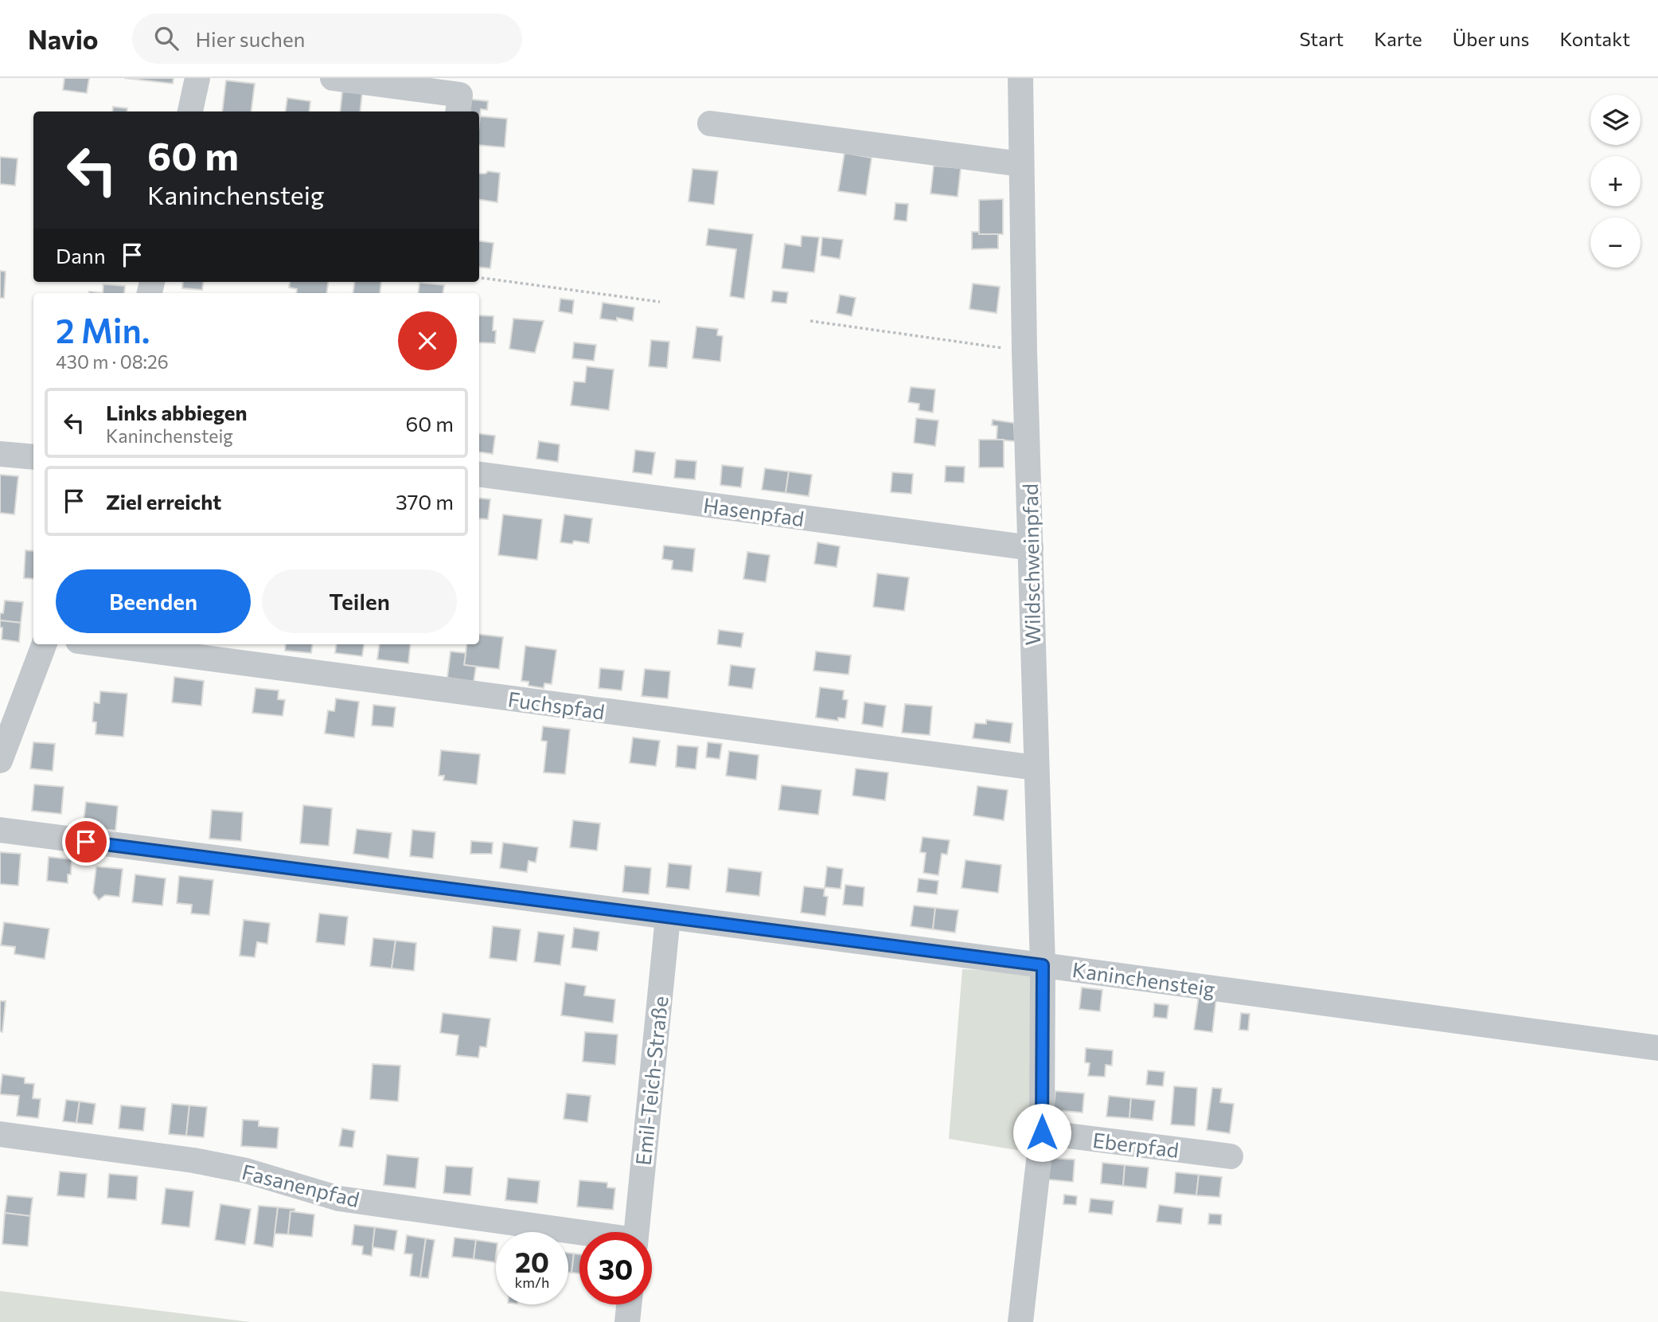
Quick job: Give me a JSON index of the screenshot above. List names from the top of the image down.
{
  "streets": {
    "street": [
      "Hasenpfad",
      "Wildschweinpfad",
      "Fuchspfad",
      "Kaninchensteig",
      "Emil-Teich-Straße",
      "Eberpfad",
      "Fasanenpfad"
    ]
  },
  "crossings": [
    ["Hasenpfad", "Wildschweinpfad"],
    ["Wildschweinpfad", "Fuchspfad"],
    ["Wildschweinpfad", "Kaninchensteig"],
    ["Wildschweinpfad", "Eberpfad"],
    ["Kaninchensteig", "Emil-Teich-Straße"]
  ],
  "page": {
    "header": "Navio",
    "search": "Hier suchen",
    "nav": [
      "Start",
      "Karte",
      "Über uns",
      "Kontakt"
    ],
    "map_buttons": ["+", "−"],
    "turn": ["60 m", "Kaninchensteig"],
    "then": "Dann",
    "heading": ["2 Min.", "430 m · 08:26"],
    "list": [
      {
        "name": "Links abbiegen",
        "note": "Kaninchensteig",
        "value": "60 m"
      },
      {
        "name": "Ziel erreicht",
        "value": "370 m"
      }
    ],
    "buttons": ["Beenden", "Teilen"],
    "speed": "20 km/h",
    "limit": "30"
  }
}
